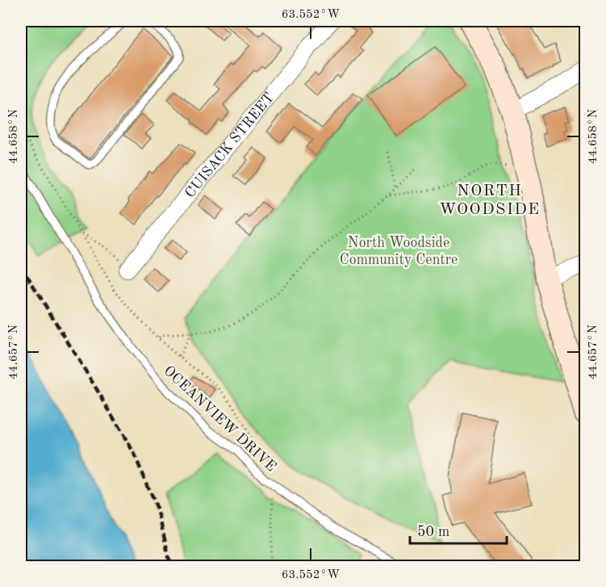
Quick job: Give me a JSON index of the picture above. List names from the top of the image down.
{
  "streets": {
    "street": ["CUISACK STREET"],
    "lane": ["OCEANVIEW DRIVE"]
  },
  "districts": ["NORTH WOODSIDE"],
  "parks": ["North Woodside Community Centre"],
  "scale_bar": "50 m",
  "coordinates": ["63.552°W", "44.658°N", "44.657°N"]
}
